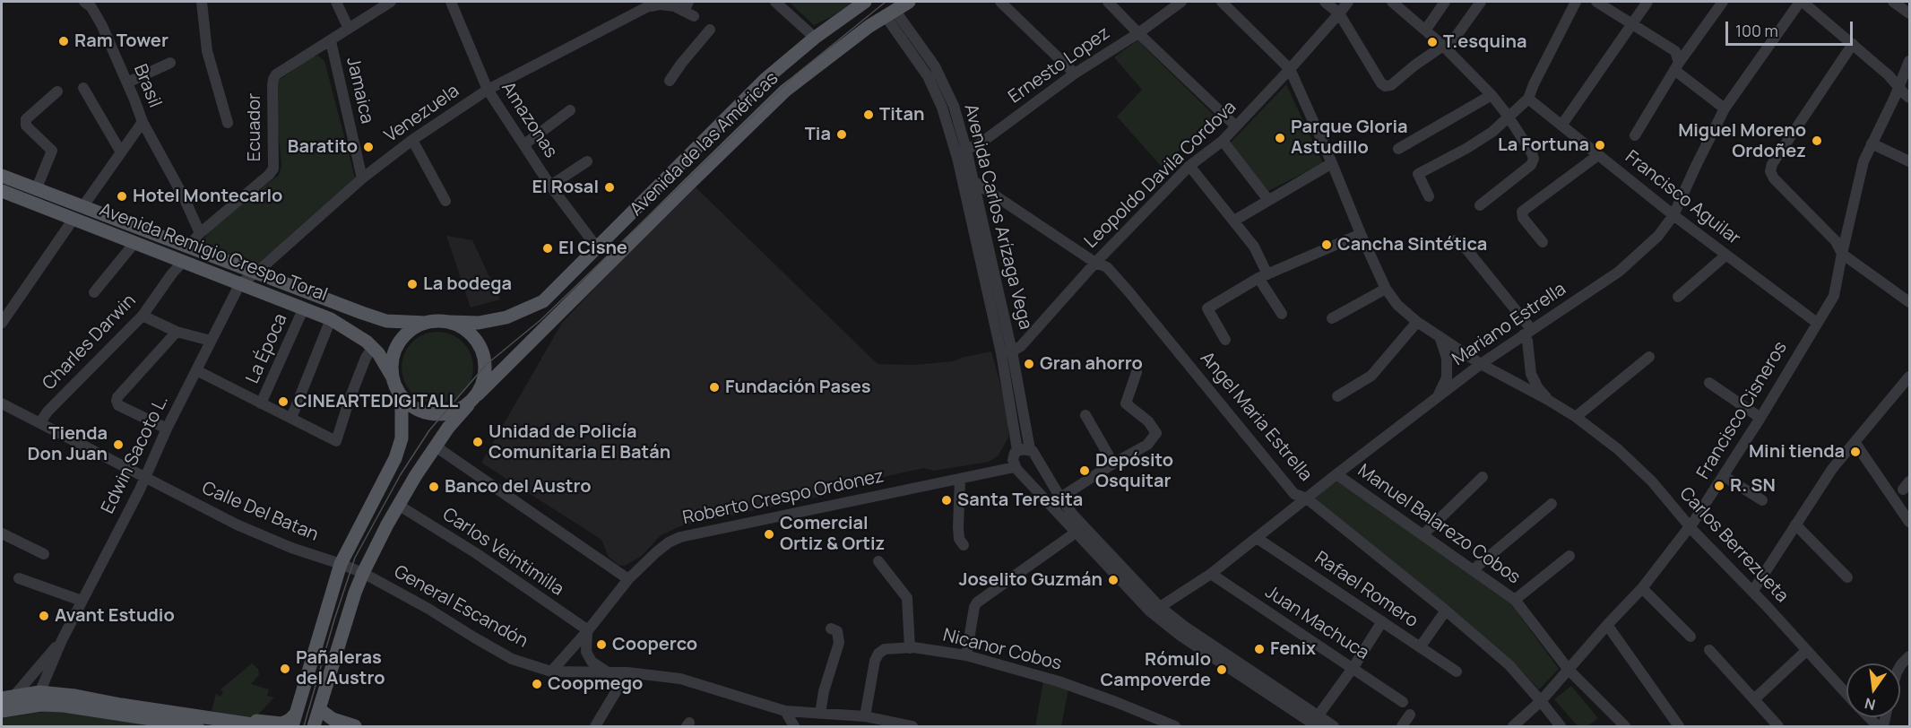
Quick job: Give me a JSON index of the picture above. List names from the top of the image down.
{
  "streets": {
    "main road": ["Avenida de las Américas", "Avenida Remigio Crespo Toral"],
    "street": [
      "Ernesto Lopez",
      "Brasil",
      "Jamaica",
      "Venezuela",
      "Amazonas",
      "Ecuador",
      "Leopoldo Davila Cordova",
      "Francisco Aguilar",
      "Avenida Carlos Arízaga Vega",
      "Mariano Estrella",
      "Charles Darwin",
      "La Época",
      "Francisco Cisneros",
      "Angel Maria Estrella",
      "Edwin Sacoto L.",
      "Roberto Crespo Ordonez",
      "Calle Del Batan",
      "Manuel Balarezo Cobos",
      "Carlos Berrezueta",
      "Carlos Veintimilla",
      "Rafael Romero",
      "General Escandón",
      "Juan Machuca",
      "Nicanor Cobos"
    ]
  },
  "crossings": [
    ["Ernesto Lopez", "Avenida Carlos Arízaga Vega"],
    ["Brasil", "Avenida Remigio Crespo Toral"],
    ["Jamaica", "Venezuela"],
    ["Jamaica", "Ecuador"],
    ["Venezuela", "Amazonas"],
    ["Venezuela", "Avenida Remigio Crespo Toral"],
    ["Venezuela", "Edwin Sacoto L."],
    ["Amazonas", "Avenida de las Américas"],
    ["Ecuador", "Avenida Remigio Crespo Toral"],
    ["Ecuador", "Charles Darwin"],
    ["Avenida de las Américas", "Avenida Carlos Arízaga Vega"],
    ["Avenida de las Américas", "Avenida Remigio Crespo Toral"],
    ["Leopoldo Davila Cordova", "Avenida Carlos Arízaga Vega"],
    ["Leopoldo Davila Cordova", "Angel Maria Estrella"],
    ["Leopoldo Davila Cordova", "Carlos Berrezueta"],
    ["Francisco Aguilar", "Mariano Estrella"],
    ["Francisco Aguilar", "Francisco Cisneros"],
    ["Avenida Carlos Arízaga Vega", "Mariano Estrella"],
    ["Avenida Carlos Arízaga Vega", "Angel Maria Estrella"],
    ["Avenida Carlos Arízaga Vega", "Roberto Crespo Ordonez"],
    ["Avenida Remigio Crespo Toral", "Charles Darwin"],
    ["Avenida Remigio Crespo Toral", "La Época"],
    ["Avenida Remigio Crespo Toral", "Edwin Sacoto L."],
    ["Mariano Estrella", "Angel Maria Estrella"],
    ["Mariano Estrella", "Manuel Balarezo Cobos"],
    ["Mariano Estrella", "Carlos Berrezueta"],
    ["Mariano Estrella", "Rafael Romero"],
    ["Mariano Estrella", "Juan Machuca"],
    ["Charles Darwin", "Calle Del Batan"],
    ["Francisco Cisneros", "Angel Maria Estrella"],
    ["Francisco Cisneros", "Manuel Balarezo Cobos"],
    ["Francisco Cisneros", "Carlos Berrezueta"],
    ["Edwin Sacoto L.", "Calle Del Batan"],
    ["Roberto Crespo Ordonez", "Carlos Veintimilla"],
    ["Roberto Crespo Ordonez", "General Escandón"],
    ["Calle Del Batan", "General Escandón"],
    ["General Escandón", "Nicanor Cobos"]
  ],
  "places": [
    "Ram Tower",
    "T.esquina",
    "Titan",
    "Tia",
    "Parque Gloria Astudillo",
    "Miguel Moreno Ordoñez",
    "La Fortuna",
    "Baratito",
    "El Rosal",
    "Hotel Montecarlo",
    "Cancha Sintética",
    "El Cisne",
    "La bodega",
    "Gran ahorro",
    "Fundación Pases",
    "CINEARTEDIGITALL",
    "Unidad de Policía Comunitaria El Batán",
    "Tienda Don Juan",
    "Mini tienda",
    "Depósito Osquitar",
    "R. SN",
    "Banco del Austro",
    "Santa Teresita",
    "Comercial Ortiz & Ortiz",
    "Joselito Guzmán",
    "Avant Estudio",
    "Cooperco",
    "Fenix",
    "Pañaleras del Austro",
    "Rómulo Campoverde",
    "Coopmego"
  ],
  "scale_bar": "100 m",
  "north": "bottom"
}
